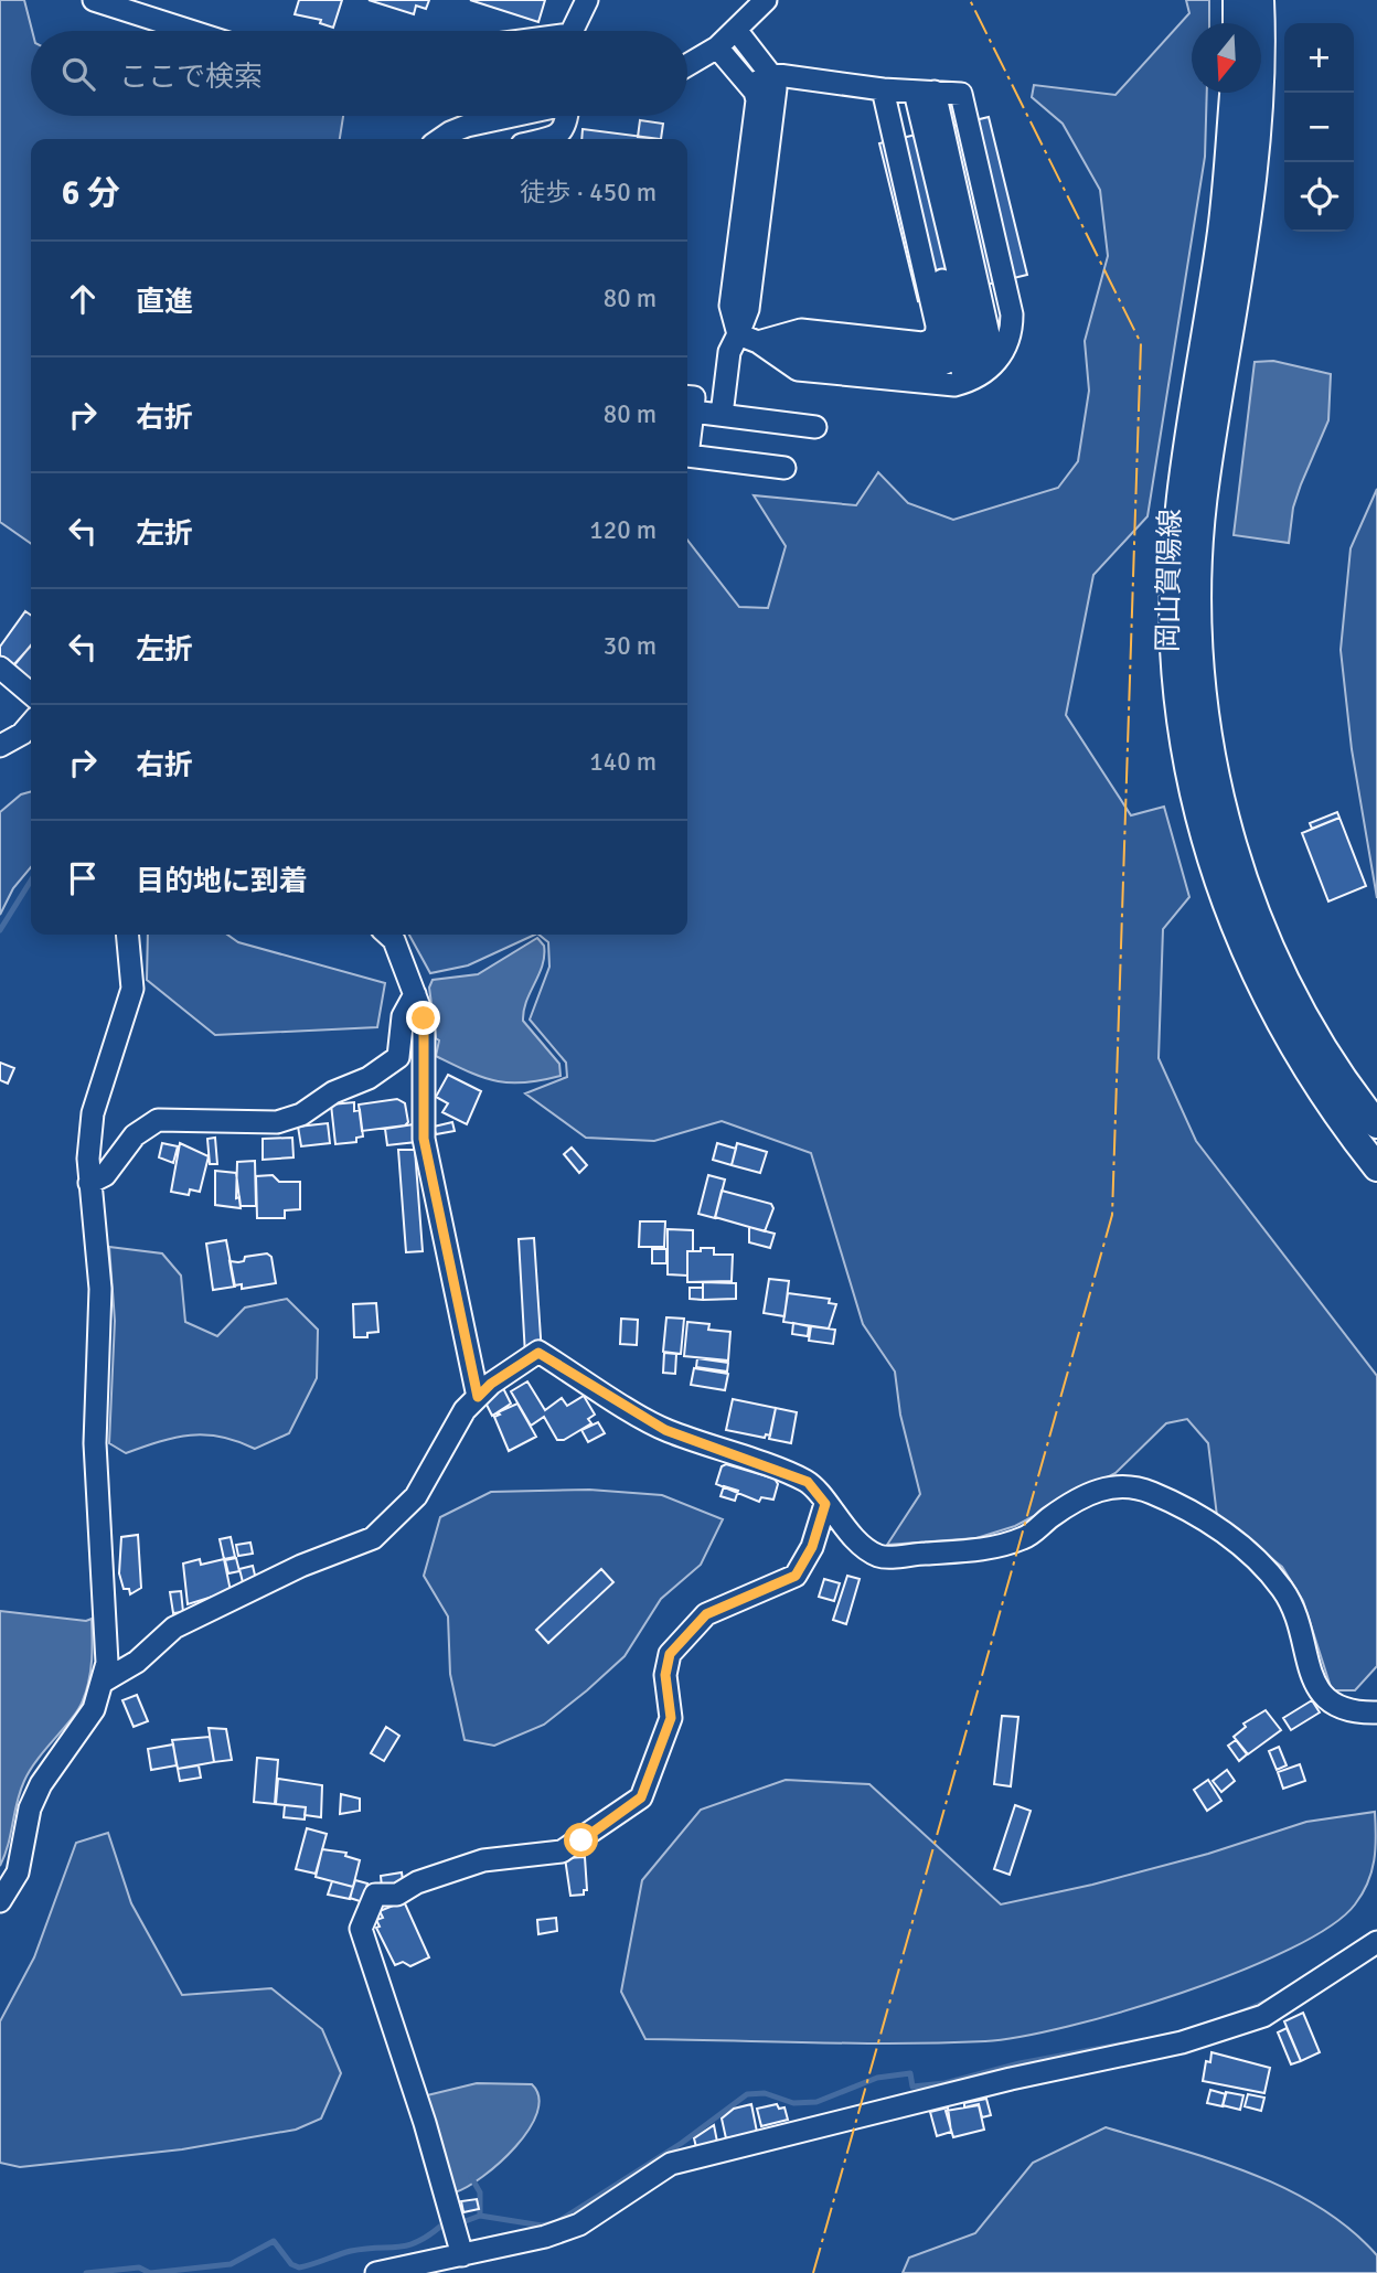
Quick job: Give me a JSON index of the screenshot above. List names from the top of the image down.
{
  "streets": {
    "main road": ["岡山賀陽線"]
  },
  "north": "bottom",
  "page": {
    "map_buttons": ["+", "−"],
    "search": "ここで検索",
    "heading": ["6 分", "徒歩 · 450 m"],
    "list": [
      ["直進", "80 m"],
      ["右折", "80 m"],
      ["左折", "120 m"],
      ["左折", "30 m"],
      ["右折", "140 m"],
      "目的地に到着"
    ]
  }
}
